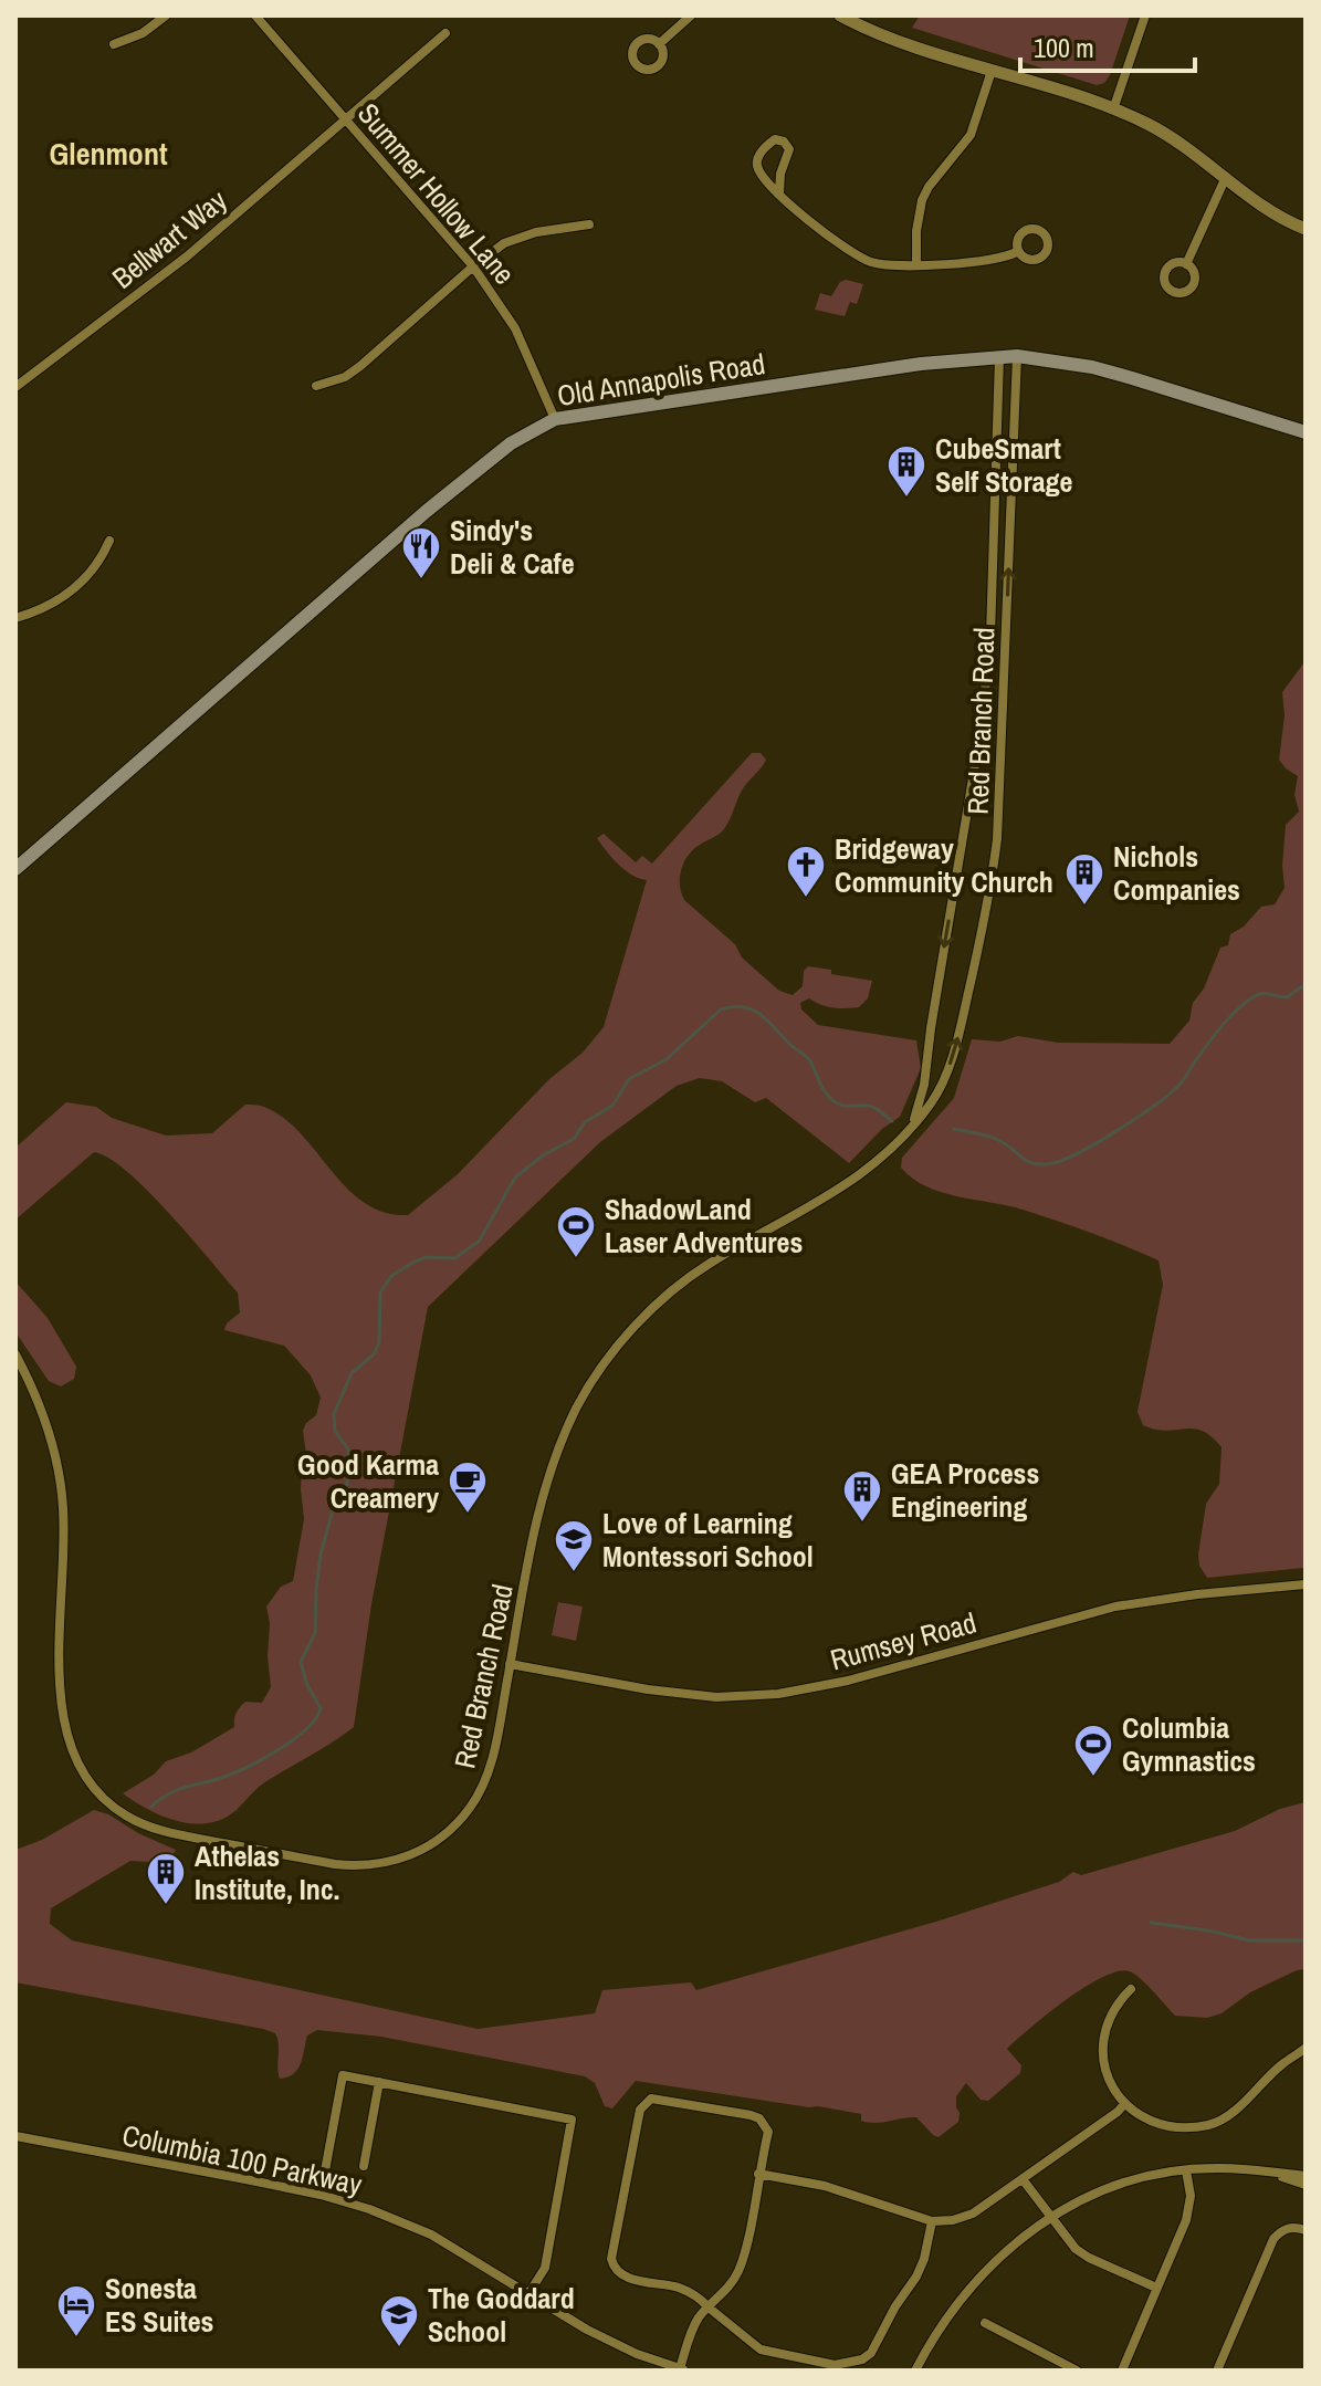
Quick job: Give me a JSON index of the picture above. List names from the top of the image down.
{
  "streets": {
    "main road": ["Old Annapolis Road"],
    "street": [
      "Summer Hollow Lane",
      "Bellwart Way",
      "Red Branch Road",
      "Rumsey Road",
      "Columbia 100 Parkway"
    ]
  },
  "crossings": [
    ["Summer Hollow Lane", "Bellwart Way"],
    ["Summer Hollow Lane", "Old Annapolis Road"],
    ["Old Annapolis Road", "Red Branch Road"],
    ["Red Branch Road", "Rumsey Road"]
  ],
  "districts": ["Glenmont"],
  "places": {
    "building": [
      "CubeSmart Self Storage",
      "Nichols Companies",
      "GEA Process Engineering",
      "Athelas Institute, Inc."
    ],
    "restaurant": ["Sindy's Deli & Cafe"],
    "church": ["Bridgeway Community Church"],
    "sports": ["ShadowLand Laser Adventures", "Columbia Gymnastics"],
    "cafe": ["Good Karma Creamery"],
    "school or university": ["Love of Learning Montessori School", "The Goddard School"],
    "hotel": ["Sonesta ES Suites"]
  },
  "scale_bar": "100 m"
}
